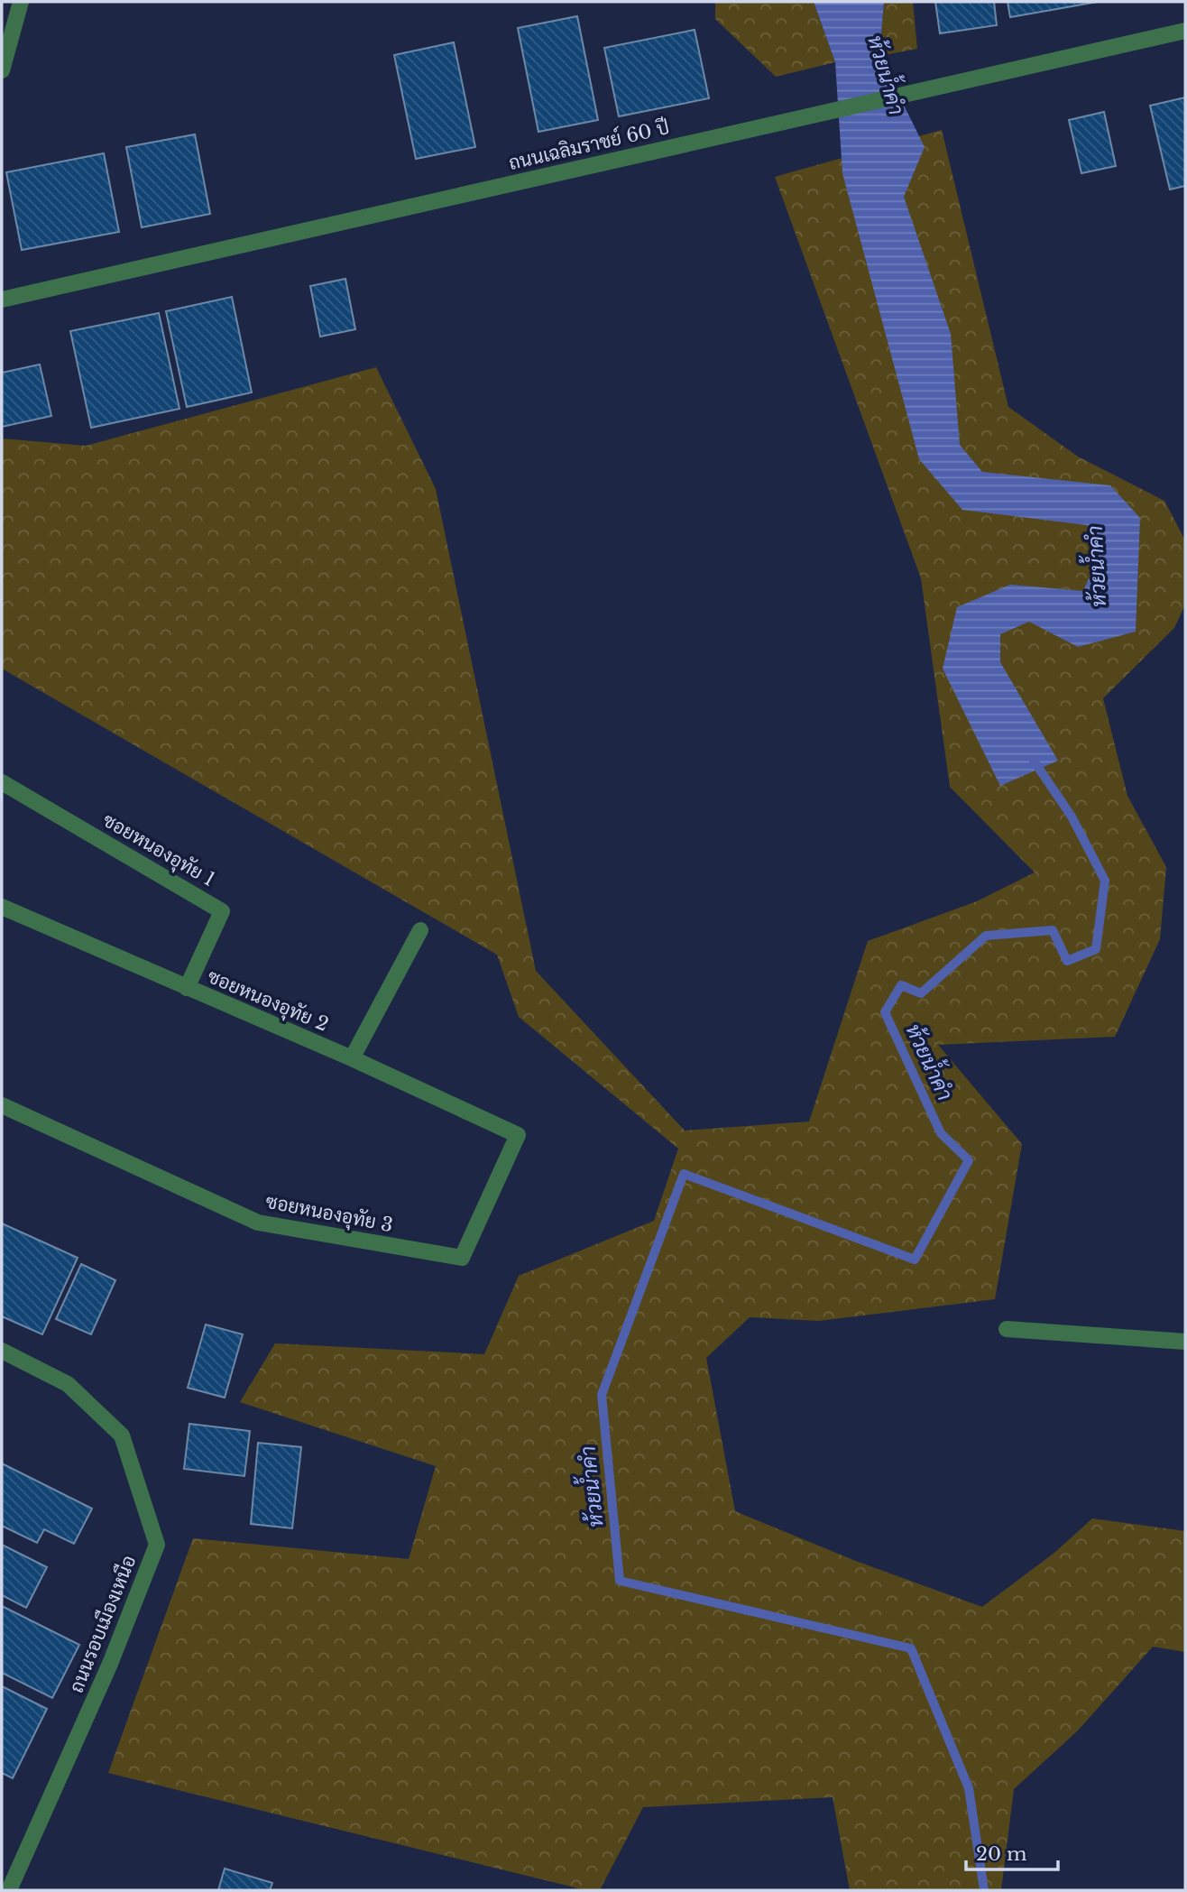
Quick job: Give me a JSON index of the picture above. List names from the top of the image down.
{
  "streets": {
    "street": [
      "ถนนเฉลิมราชย์ 60 ปี",
      "ซอยหนองอุทัย 1",
      "ซอยหนองอุทัย 2",
      "ซอยหนองอุทัย 3",
      "ถนนรอบเมืองเหนือ"
    ]
  },
  "crossings": [
    ["ซอยหนองอุทัย 1", "ซอยหนองอุทัย 2"],
    ["ซอยหนองอุทัย 2", "ซอยหนองอุทัย 3"]
  ],
  "water": ["ห้วยน้ำคำ"],
  "scale_bar": "20 m"
}
